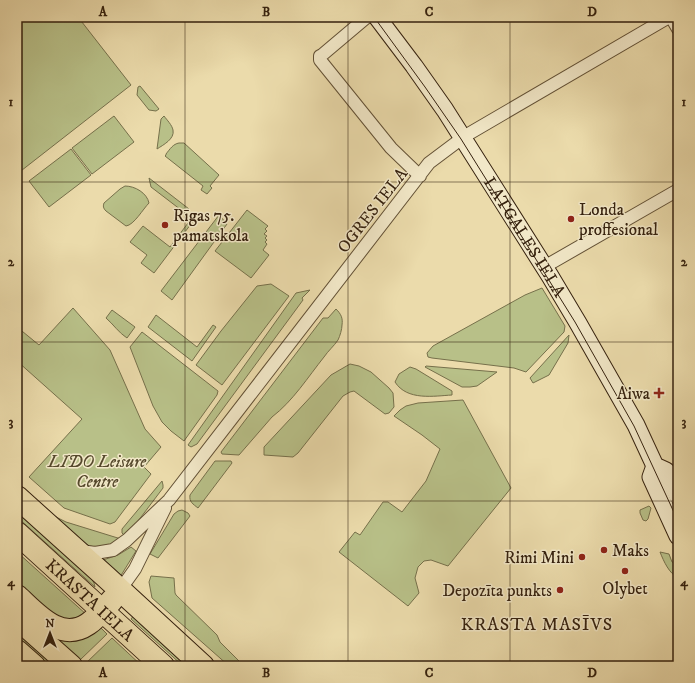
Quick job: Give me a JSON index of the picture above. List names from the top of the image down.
{
  "streets": {
    "highway": ["KRASTA IELA"],
    "street": ["OGRES IELA", "LATGALES IELA"]
  },
  "crossings": [
    ["OGRES IELA", "LATGALES IELA"]
  ],
  "districts": ["KRASTA MASĪVS"],
  "parks": ["LIDO Leisure Centre"],
  "places": {
    "other": [
      "Londa proffesional",
      "Rīgas 75. pamatskola",
      "Maks",
      "Rimi Mini",
      "Olybet",
      "Depozīta punkts"
    ],
    "health": ["Aiwa"]
  },
  "north": "top",
  "grid": {
    "columns": [
      "A",
      "B",
      "C",
      "D"
    ],
    "rows": [
      "1",
      "2",
      "3",
      "4"
    ]
  }
}
